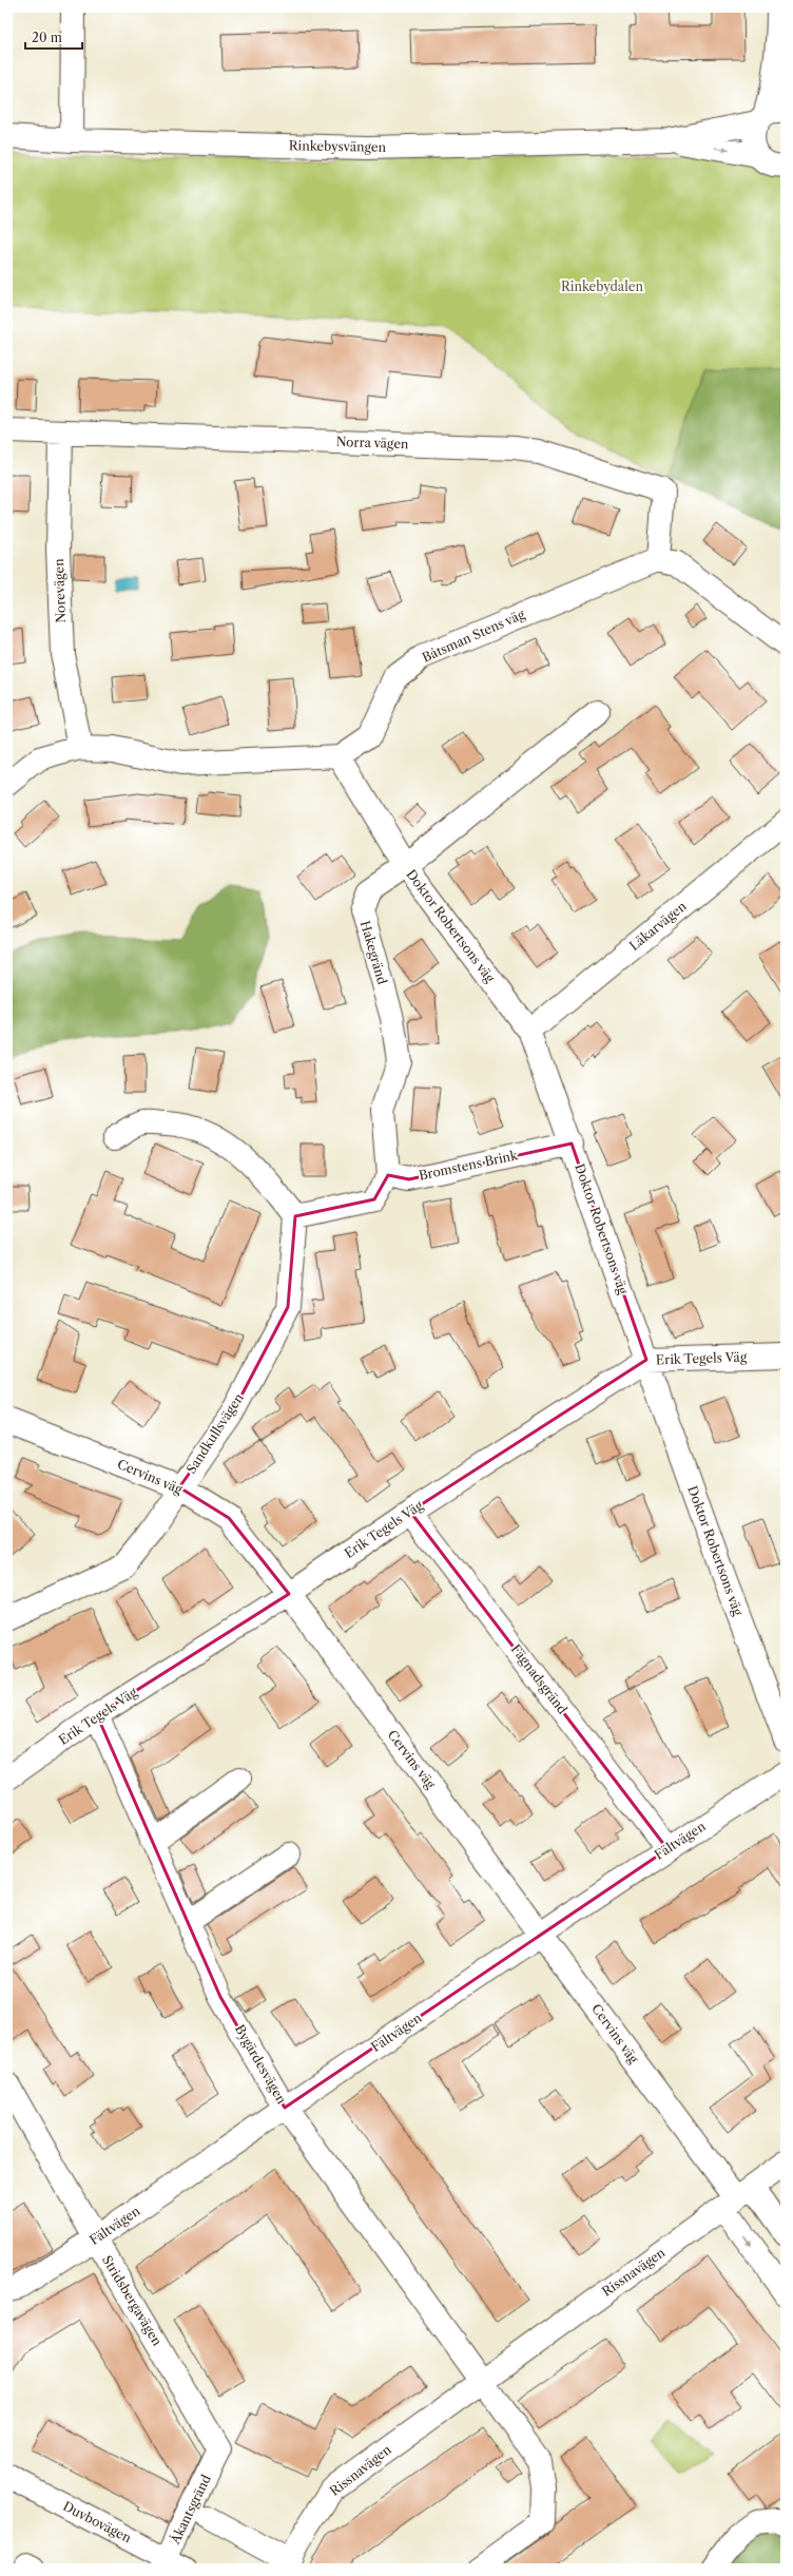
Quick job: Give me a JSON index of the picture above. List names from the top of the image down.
{
  "streets": {
    "street": [
      "Rinkebysvängen",
      "Norra vägen",
      "Norevägen",
      "Båtsman Stens väg",
      "Doktor Robertsons väg",
      "Läkarvägen",
      "Hakegränd",
      "Bromstens Brink",
      "Erik Tegels Väg",
      "Sandkullsvägen",
      "Cervins väg",
      "Fägnadsgränd",
      "Fältvägen",
      "Bygärdesvägen",
      "Rissnavägen",
      "Stridsbergavägen",
      "Åkantsgränd",
      "Duvbovägen"
    ]
  },
  "crossings": [
    ["Norra vägen", "Norevägen"],
    ["Norra vägen", "Båtsman Stens väg"],
    ["Båtsman Stens väg", "Doktor Robertsons väg"],
    ["Doktor Robertsons väg", "Läkarvägen"],
    ["Doktor Robertsons väg", "Hakegränd"],
    ["Doktor Robertsons väg", "Bromstens Brink"],
    ["Doktor Robertsons väg", "Erik Tegels Väg"],
    ["Hakegränd", "Bromstens Brink"],
    ["Erik Tegels Väg", "Cervins väg"],
    ["Erik Tegels Väg", "Fägnadsgränd"],
    ["Erik Tegels Väg", "Bygärdesvägen"],
    ["Sandkullsvägen", "Cervins väg"],
    ["Cervins väg", "Fältvägen"],
    ["Cervins väg", "Rissnavägen"],
    ["Fägnadsgränd", "Fältvägen"],
    ["Fältvägen", "Bygärdesvägen"],
    ["Fältvägen", "Stridsbergavägen"],
    ["Bygärdesvägen", "Rissnavägen"],
    ["Stridsbergavägen", "Åkantsgränd"],
    ["Åkantsgränd", "Duvbovägen"]
  ],
  "parks": ["Rinkebydalen"],
  "scale_bar": "20 m"
}
